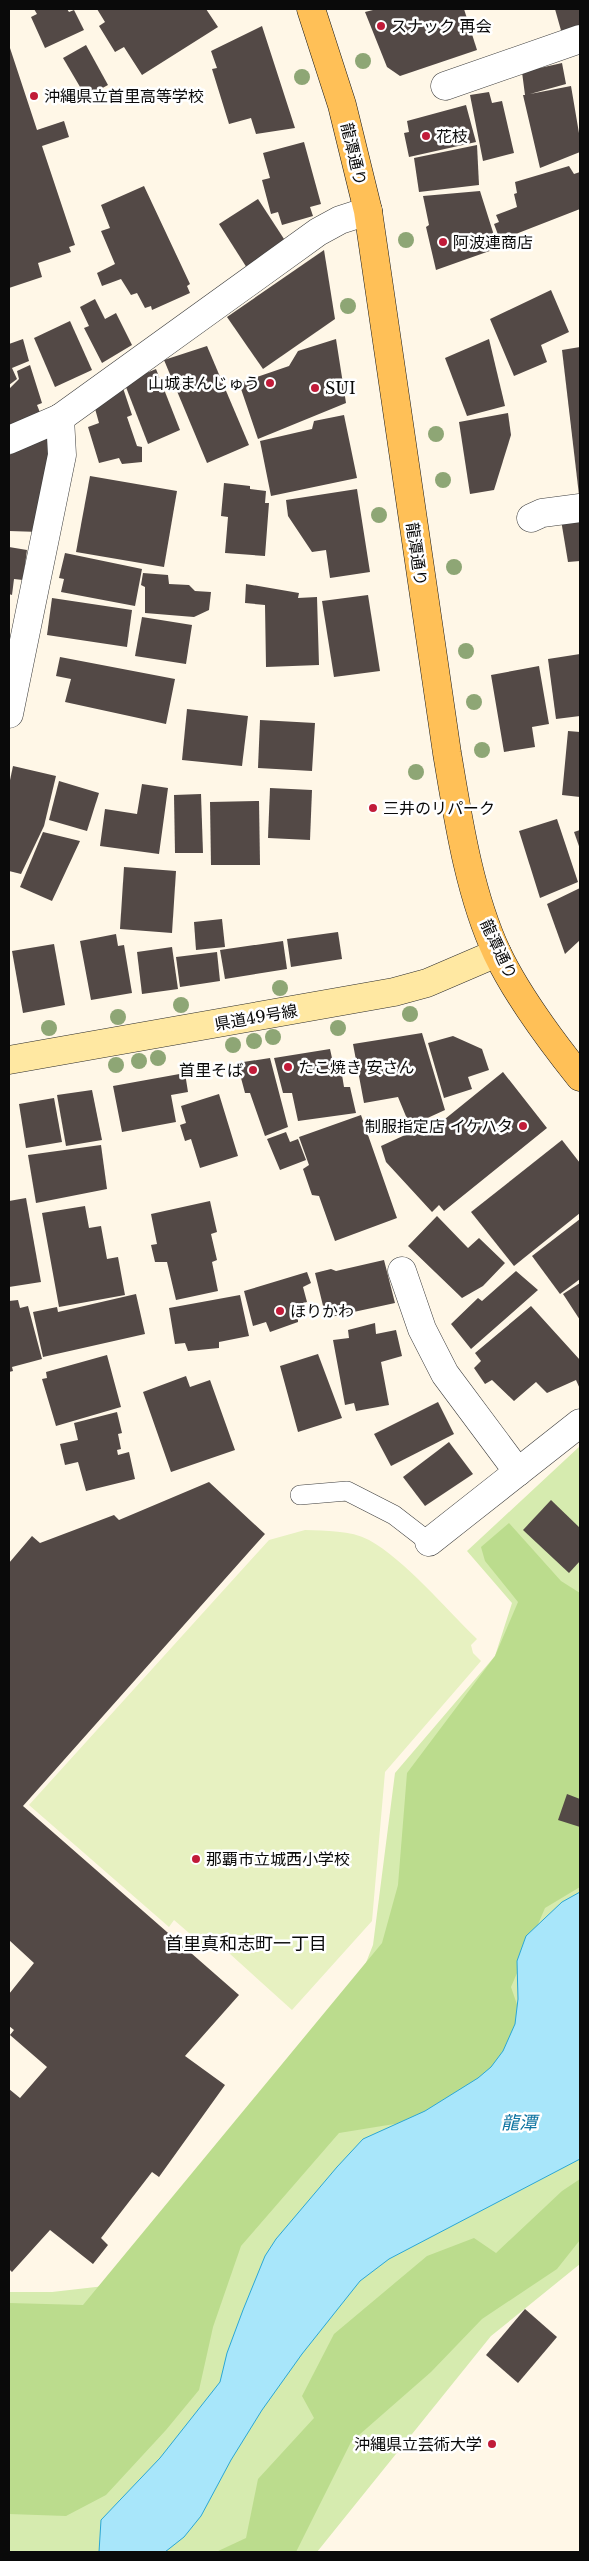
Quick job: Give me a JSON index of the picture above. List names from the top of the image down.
{
  "streets": {
    "main road": ["龍潭通り", "県道49号線"]
  },
  "crossings": [
    ["龍潭通り", "県道49号線"]
  ],
  "districts": ["首里真和志町一丁目"],
  "water": ["龍潭"],
  "places": [
    "スナック 再会",
    "沖縄県立首里高等学校",
    "花枝",
    "阿波連商店",
    "山城まんじゅう",
    "SUI",
    "三井のリパーク",
    "たこ焼き 安さん",
    "首里そば",
    "制服指定店 イケハタ",
    "ほりかわ",
    "那覇市立城西小学校",
    "沖縄県立芸術大学"
  ]
}
